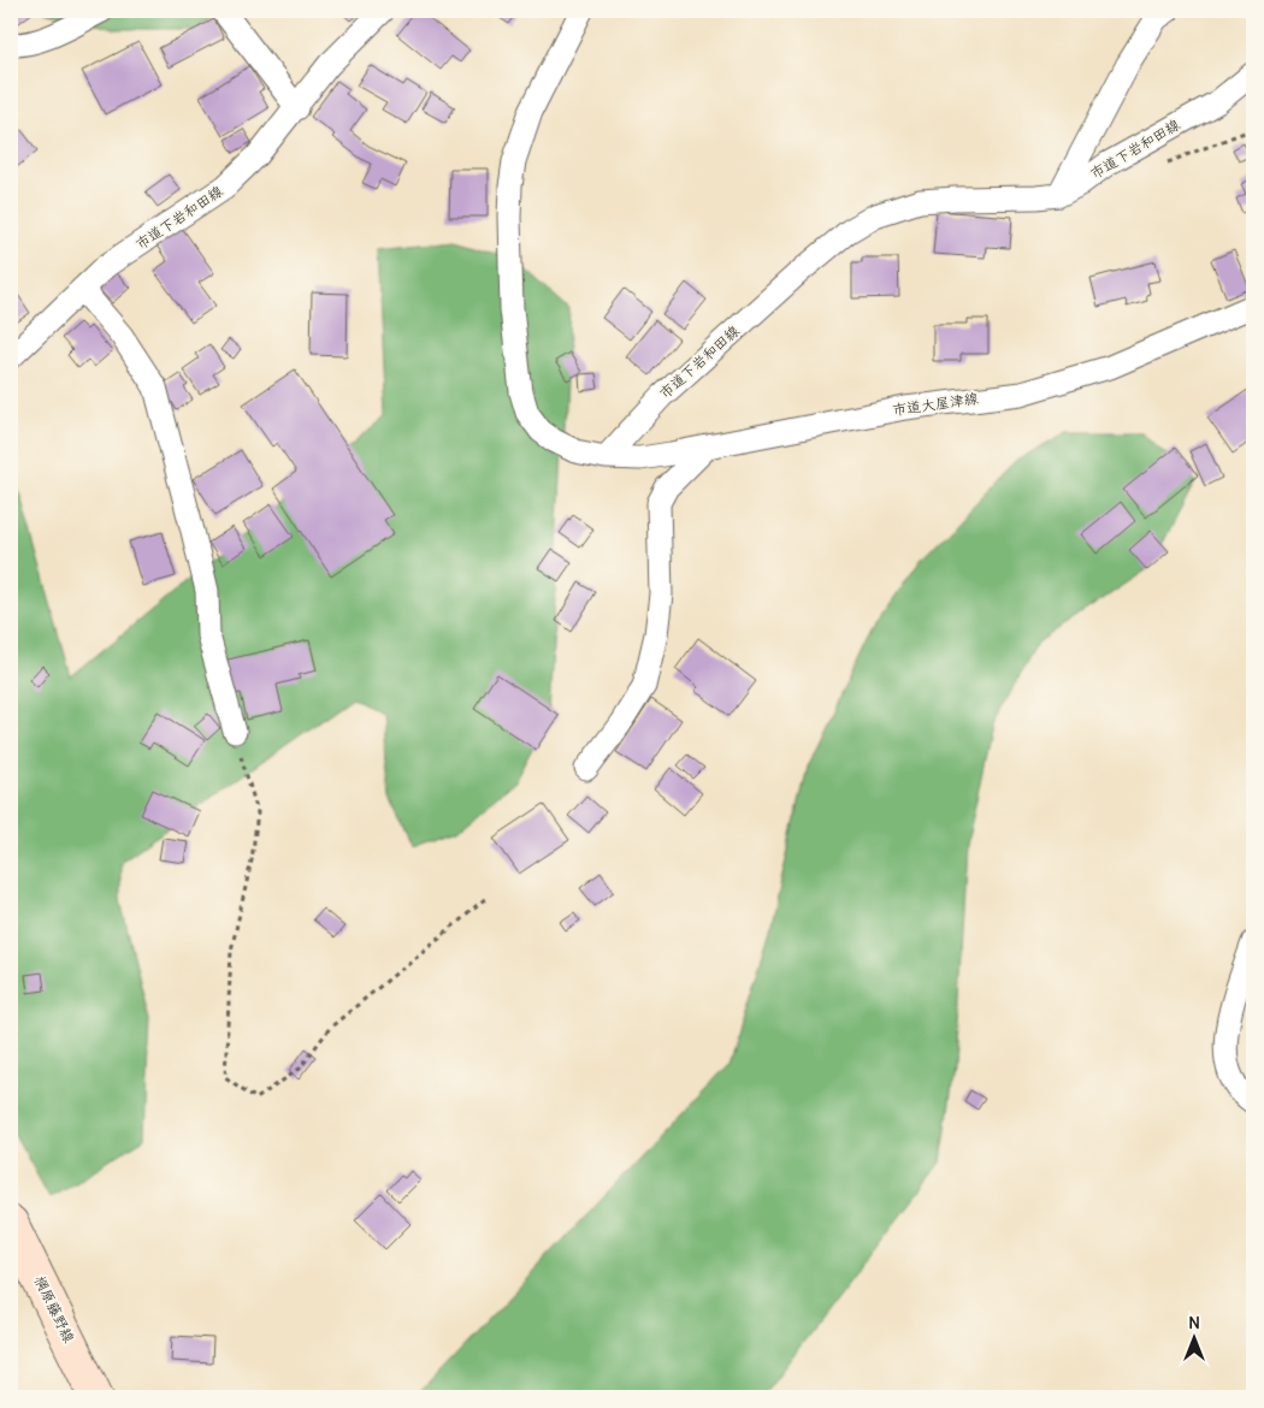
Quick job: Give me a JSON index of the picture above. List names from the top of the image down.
{
  "streets": {
    "main road": ["棡原藤野線"],
    "street": ["市道下岩和田線", "市道大屋津線"]
  },
  "crossings": [
    ["市道下岩和田線", "市道大屋津線"]
  ],
  "north": "top"
}
